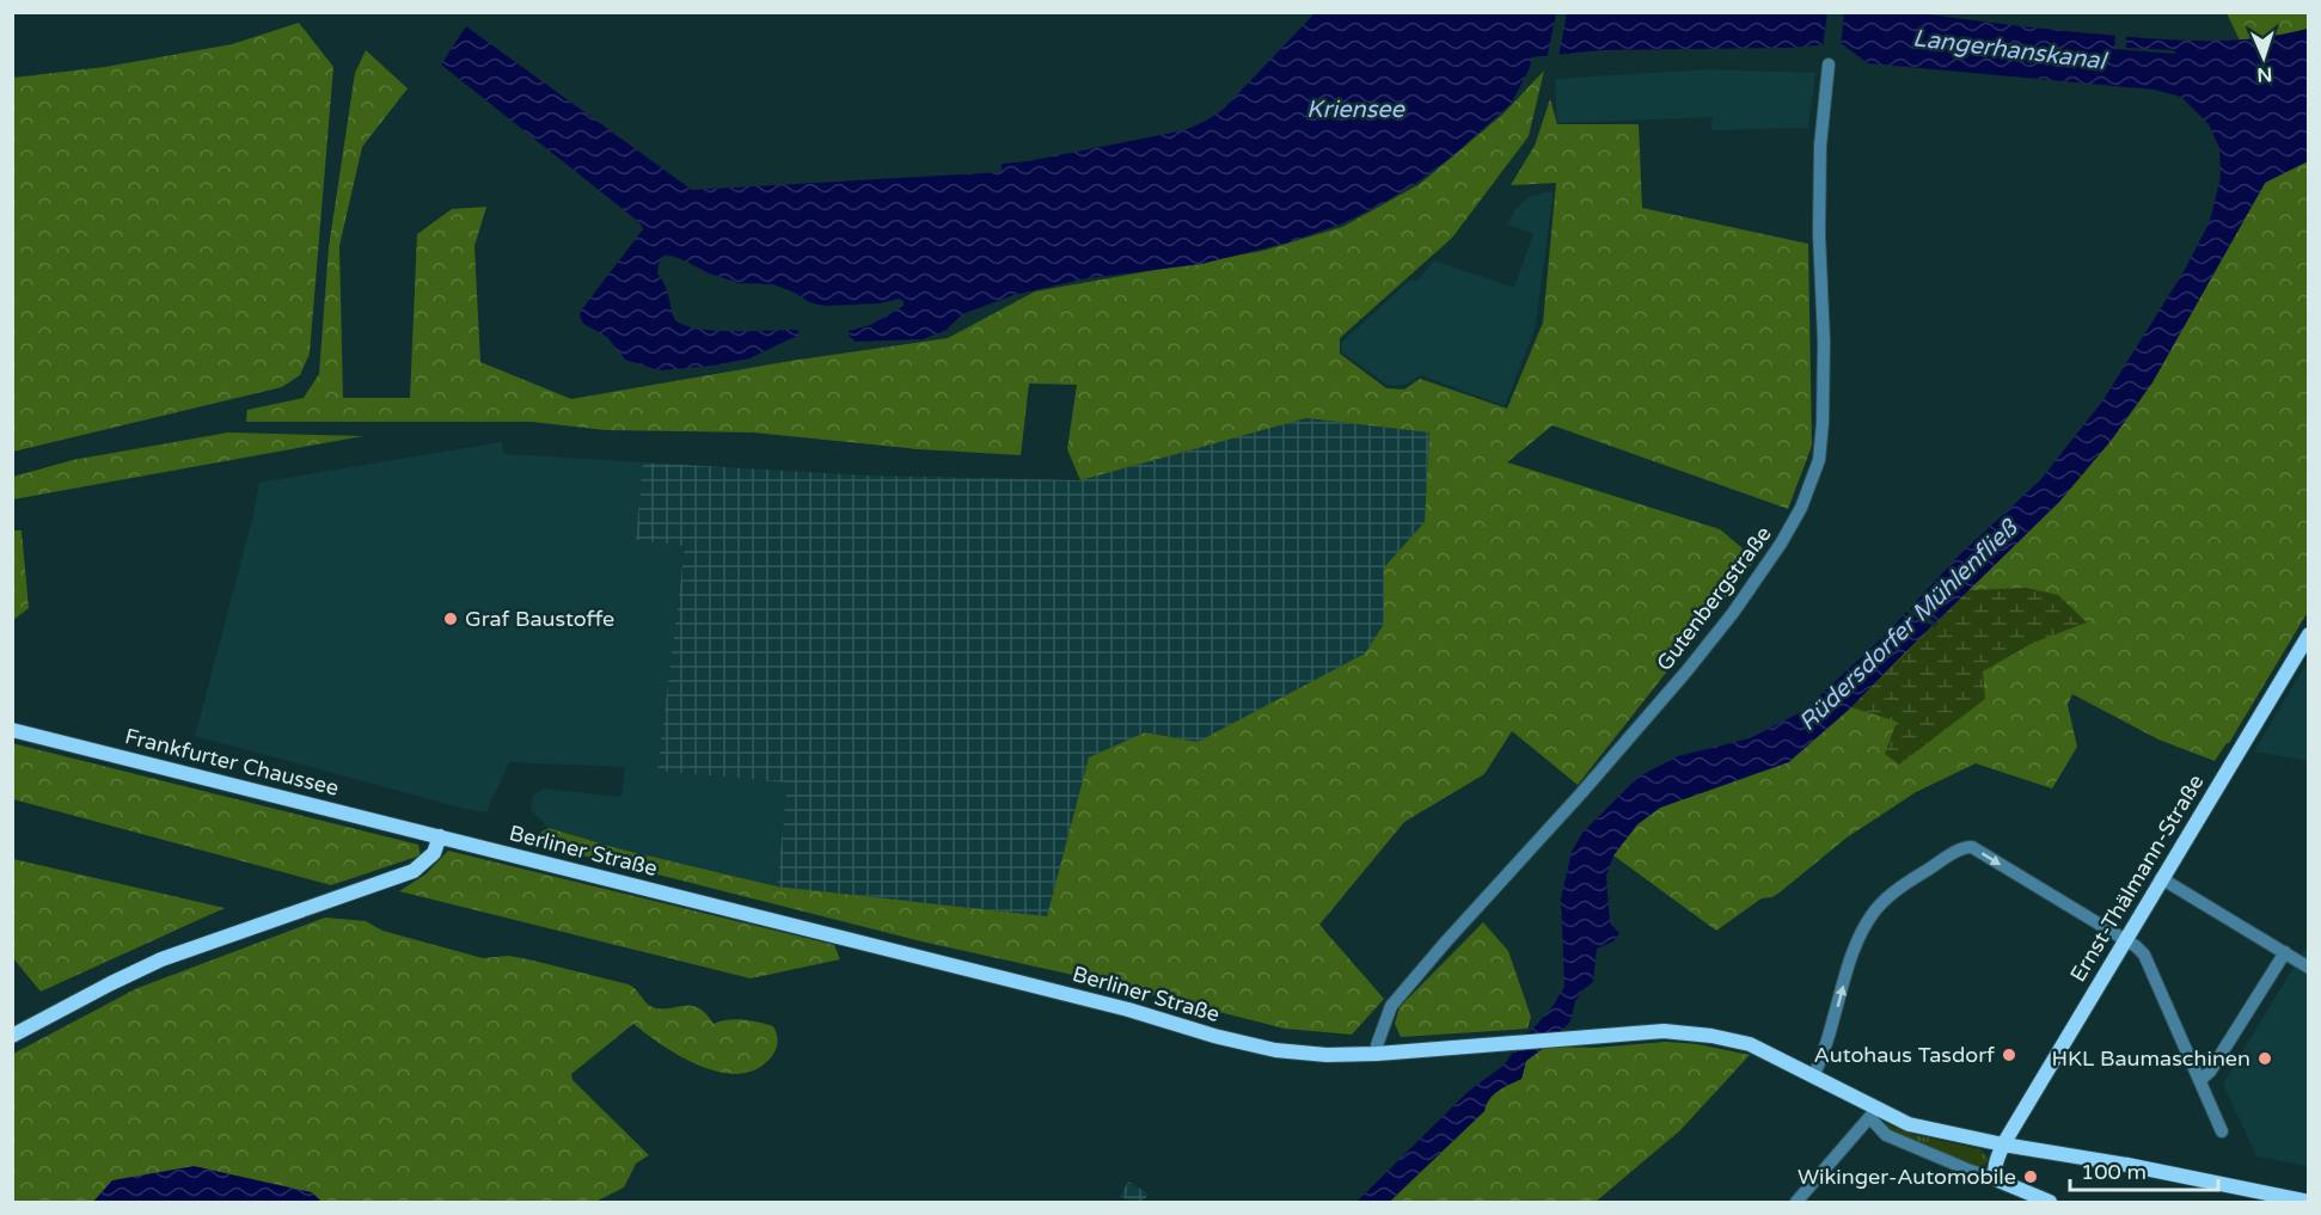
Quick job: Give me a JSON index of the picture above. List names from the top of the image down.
{
  "streets": {
    "main road": ["Frankfurter Chaussee", "Berliner Straße", "Ernst-Thälmann-Straße"],
    "street": ["Gutenbergstraße"]
  },
  "crossings": [
    ["Gutenbergstraße", "Berliner Straße"],
    ["Frankfurter Chaussee", "Berliner Straße"],
    ["Berliner Straße", "Ernst-Thälmann-Straße"]
  ],
  "water": ["Langerhanskanal", "Kriensee", "Rüdersdorfer Mühlenfließ"],
  "places": [
    "Graf Baustoffe",
    "Autohaus Tasdorf",
    "HKL Baumaschinen",
    "Wikinger-Automobile"
  ],
  "scale_bar": "100 m",
  "north": "bottom"
}
